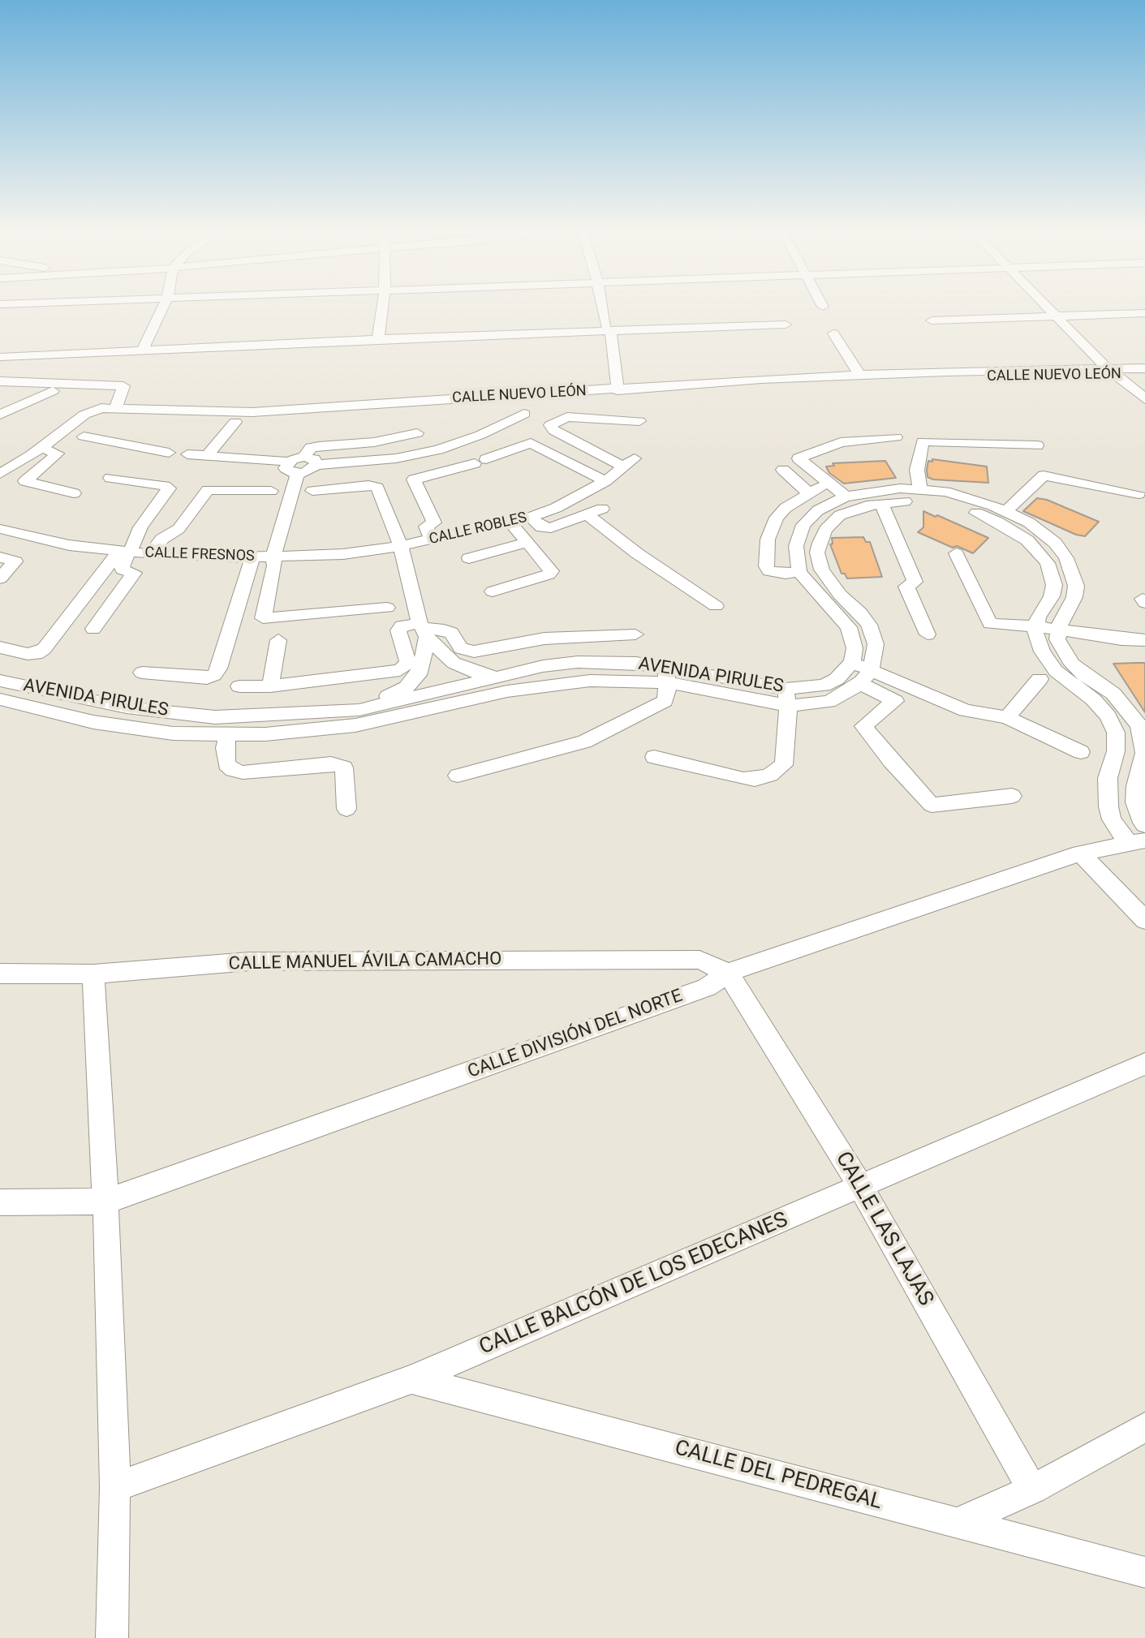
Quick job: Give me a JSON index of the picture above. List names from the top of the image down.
{
  "streets": {
    "street": [
      "CALLE NUEVO LEÓN",
      "CALLE ROBLES",
      "CALLE FRESNOS",
      "AVENIDA PIRULES",
      "CALLE MANUEL ÁVILA CAMACHO",
      "CALLE DIVISIÓN DEL NORTE",
      "CALLE LAS LAJAS",
      "CALLE BALCÓN DE LOS EDECANES",
      "CALLE DEL PEDREGAL"
    ]
  },
  "crossings": [
    ["CALLE ROBLES", "CALLE FRESNOS"],
    ["CALLE MANUEL ÁVILA CAMACHO", "CALLE DIVISIÓN DEL NORTE"],
    ["CALLE MANUEL ÁVILA CAMACHO", "CALLE LAS LAJAS"],
    ["CALLE DIVISIÓN DEL NORTE", "CALLE LAS LAJAS"],
    ["CALLE LAS LAJAS", "CALLE BALCÓN DE LOS EDECANES"],
    ["CALLE BALCÓN DE LOS EDECANES", "CALLE DEL PEDREGAL"]
  ]
}
